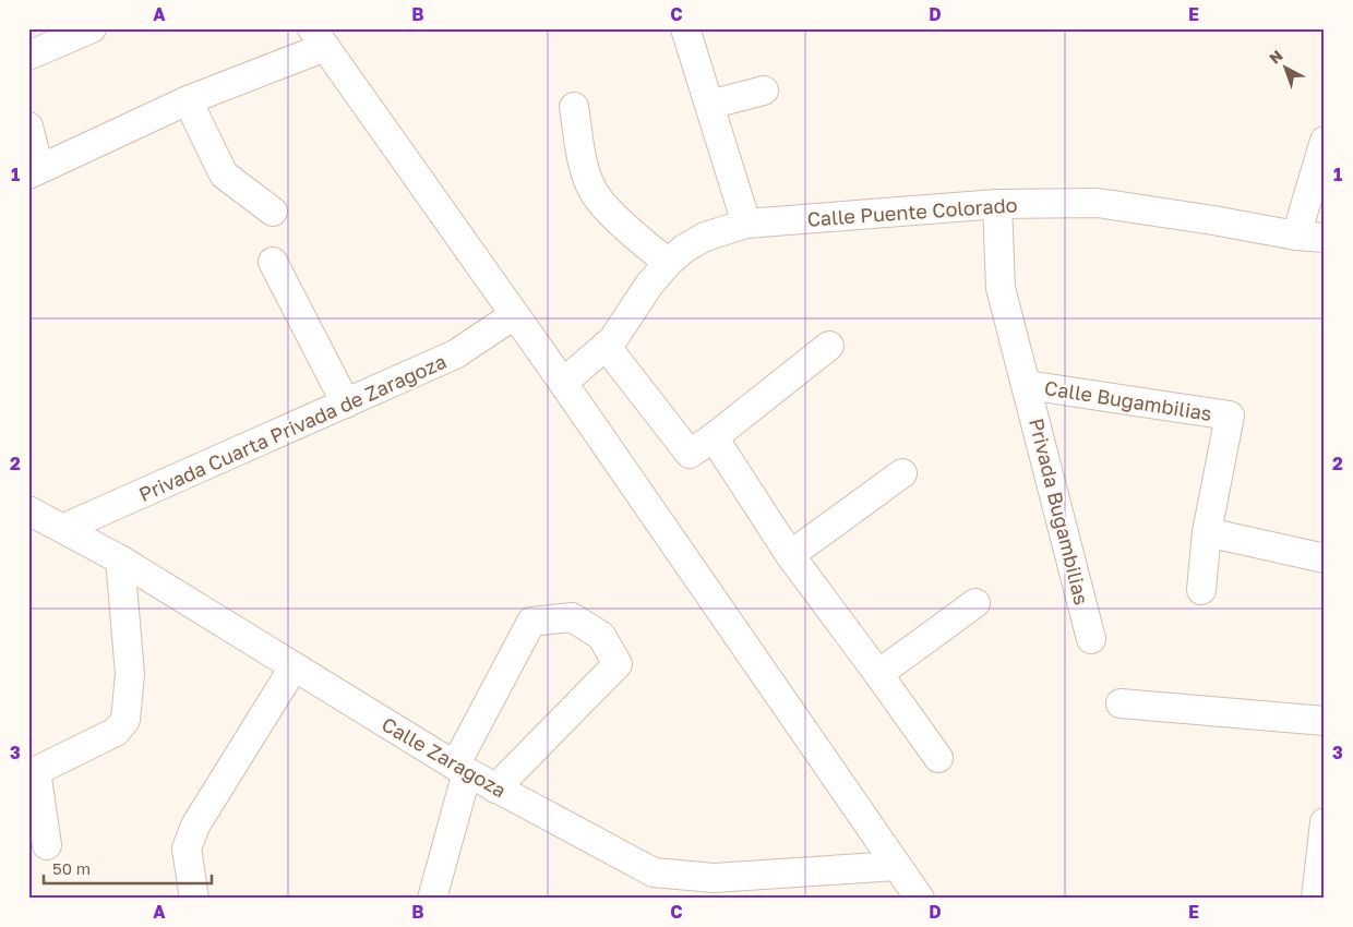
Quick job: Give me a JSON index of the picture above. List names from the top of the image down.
{
  "streets": {
    "street": [
      "Calle Puente Colorado",
      "Calle Bugambilias",
      "Privada Cuarta Privada de Zaragoza",
      "Privada Bugambilias",
      "Calle Zaragoza"
    ]
  },
  "crossings": [
    ["Calle Puente Colorado", "Calle Bugambilias"],
    ["Calle Bugambilias", "Privada Bugambilias"],
    ["Privada Cuarta Privada de Zaragoza", "Calle Zaragoza"]
  ],
  "scale_bar": "50 m",
  "north": "top left",
  "grid": {
    "columns": [
      "A",
      "B",
      "C",
      "D",
      "E"
    ],
    "rows": ["1", "2", "3"]
  }
}
